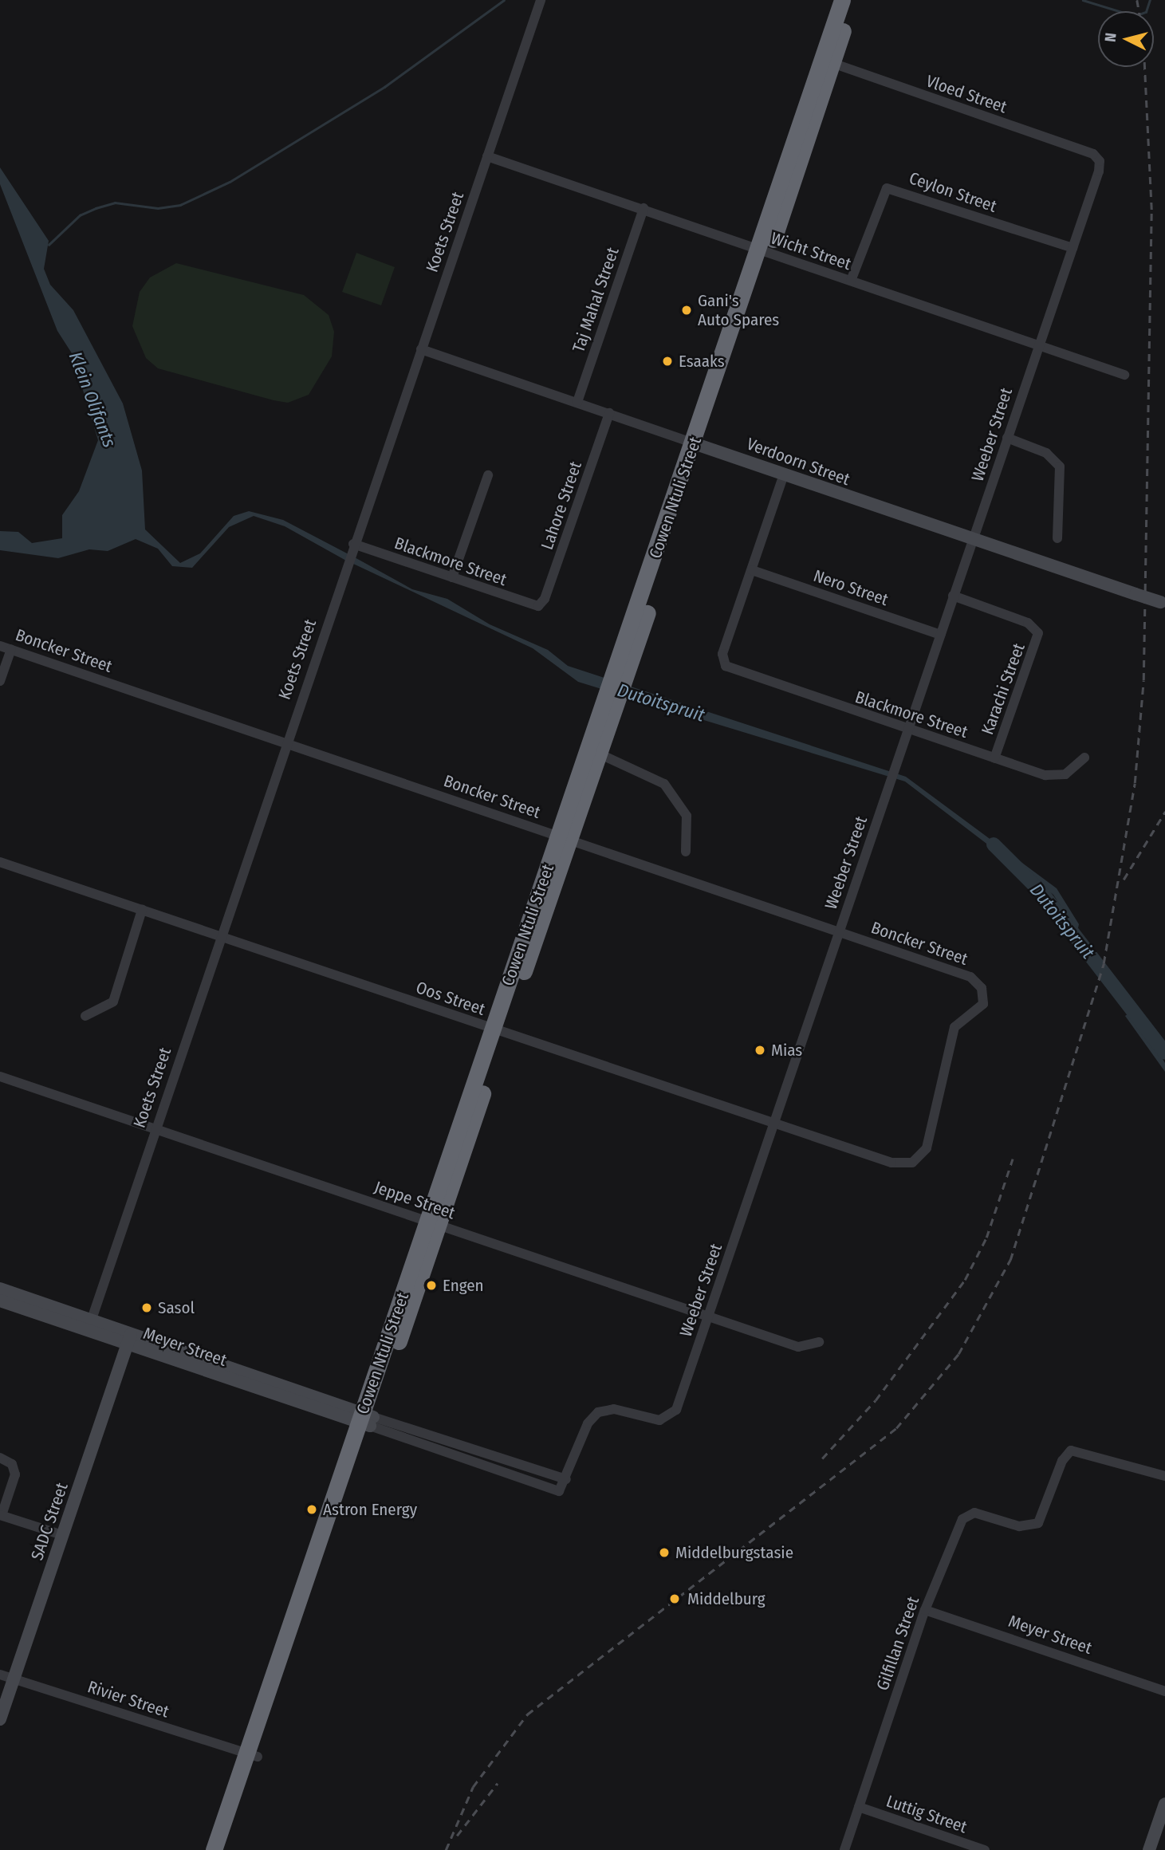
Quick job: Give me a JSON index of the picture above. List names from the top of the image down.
{
  "streets": {
    "highway": ["Cowen Ntuli Street"],
    "street": [
      "Vloed Street",
      "Ceylon Street",
      "Koets Street",
      "Wicht Street",
      "Taj Mahal Street",
      "Weeber Street",
      "Verdoorn Street",
      "Lahore Street",
      "Blackmore Street",
      "Nero Street",
      "Boncker Street",
      "Karachi Street",
      "Oos Street",
      "Jeppe Street",
      "Meyer Street",
      "SADC Street",
      "Gilfillan Street",
      "Rivier Street",
      "Luttig Street"
    ]
  },
  "crossings": [
    ["Vloed Street", "Weeber Street"],
    ["Vloed Street", "Cowen Ntuli Street"],
    ["Ceylon Street", "Wicht Street"],
    ["Ceylon Street", "Weeber Street"],
    ["Koets Street", "Wicht Street"],
    ["Koets Street", "Verdoorn Street"],
    ["Koets Street", "Blackmore Street"],
    ["Koets Street", "Boncker Street"],
    ["Koets Street", "Oos Street"],
    ["Koets Street", "Jeppe Street"],
    ["Koets Street", "Meyer Street"],
    ["Wicht Street", "Taj Mahal Street"],
    ["Wicht Street", "Weeber Street"],
    ["Wicht Street", "Cowen Ntuli Street"],
    ["Taj Mahal Street", "Verdoorn Street"],
    ["Weeber Street", "Verdoorn Street"],
    ["Weeber Street", "Blackmore Street"],
    ["Weeber Street", "Nero Street"],
    ["Weeber Street", "Boncker Street"],
    ["Weeber Street", "Karachi Street"],
    ["Weeber Street", "Oos Street"],
    ["Weeber Street", "Jeppe Street"],
    ["Weeber Street", "Meyer Street"],
    ["Verdoorn Street", "Cowen Ntuli Street"],
    ["Verdoorn Street", "Lahore Street"],
    ["Cowen Ntuli Street", "Boncker Street"],
    ["Cowen Ntuli Street", "Oos Street"],
    ["Cowen Ntuli Street", "Jeppe Street"],
    ["Cowen Ntuli Street", "Meyer Street"],
    ["Cowen Ntuli Street", "Rivier Street"],
    ["Lahore Street", "Blackmore Street"],
    ["Blackmore Street", "Nero Street"],
    ["Blackmore Street", "Karachi Street"],
    ["Boncker Street", "Oos Street"],
    ["Meyer Street", "SADC Street"],
    ["Meyer Street", "Gilfillan Street"],
    ["SADC Street", "Rivier Street"],
    ["Gilfillan Street", "Luttig Street"]
  ],
  "water": ["Klein Olifants", "Dutoitspruit"],
  "places": [
    "Gani's Auto Spares",
    "Esaaks",
    "Mias",
    "Engen",
    "Sasol",
    "Astron Energy",
    "Middelburgstasie",
    "Middelburg"
  ],
  "north": "left"
}
